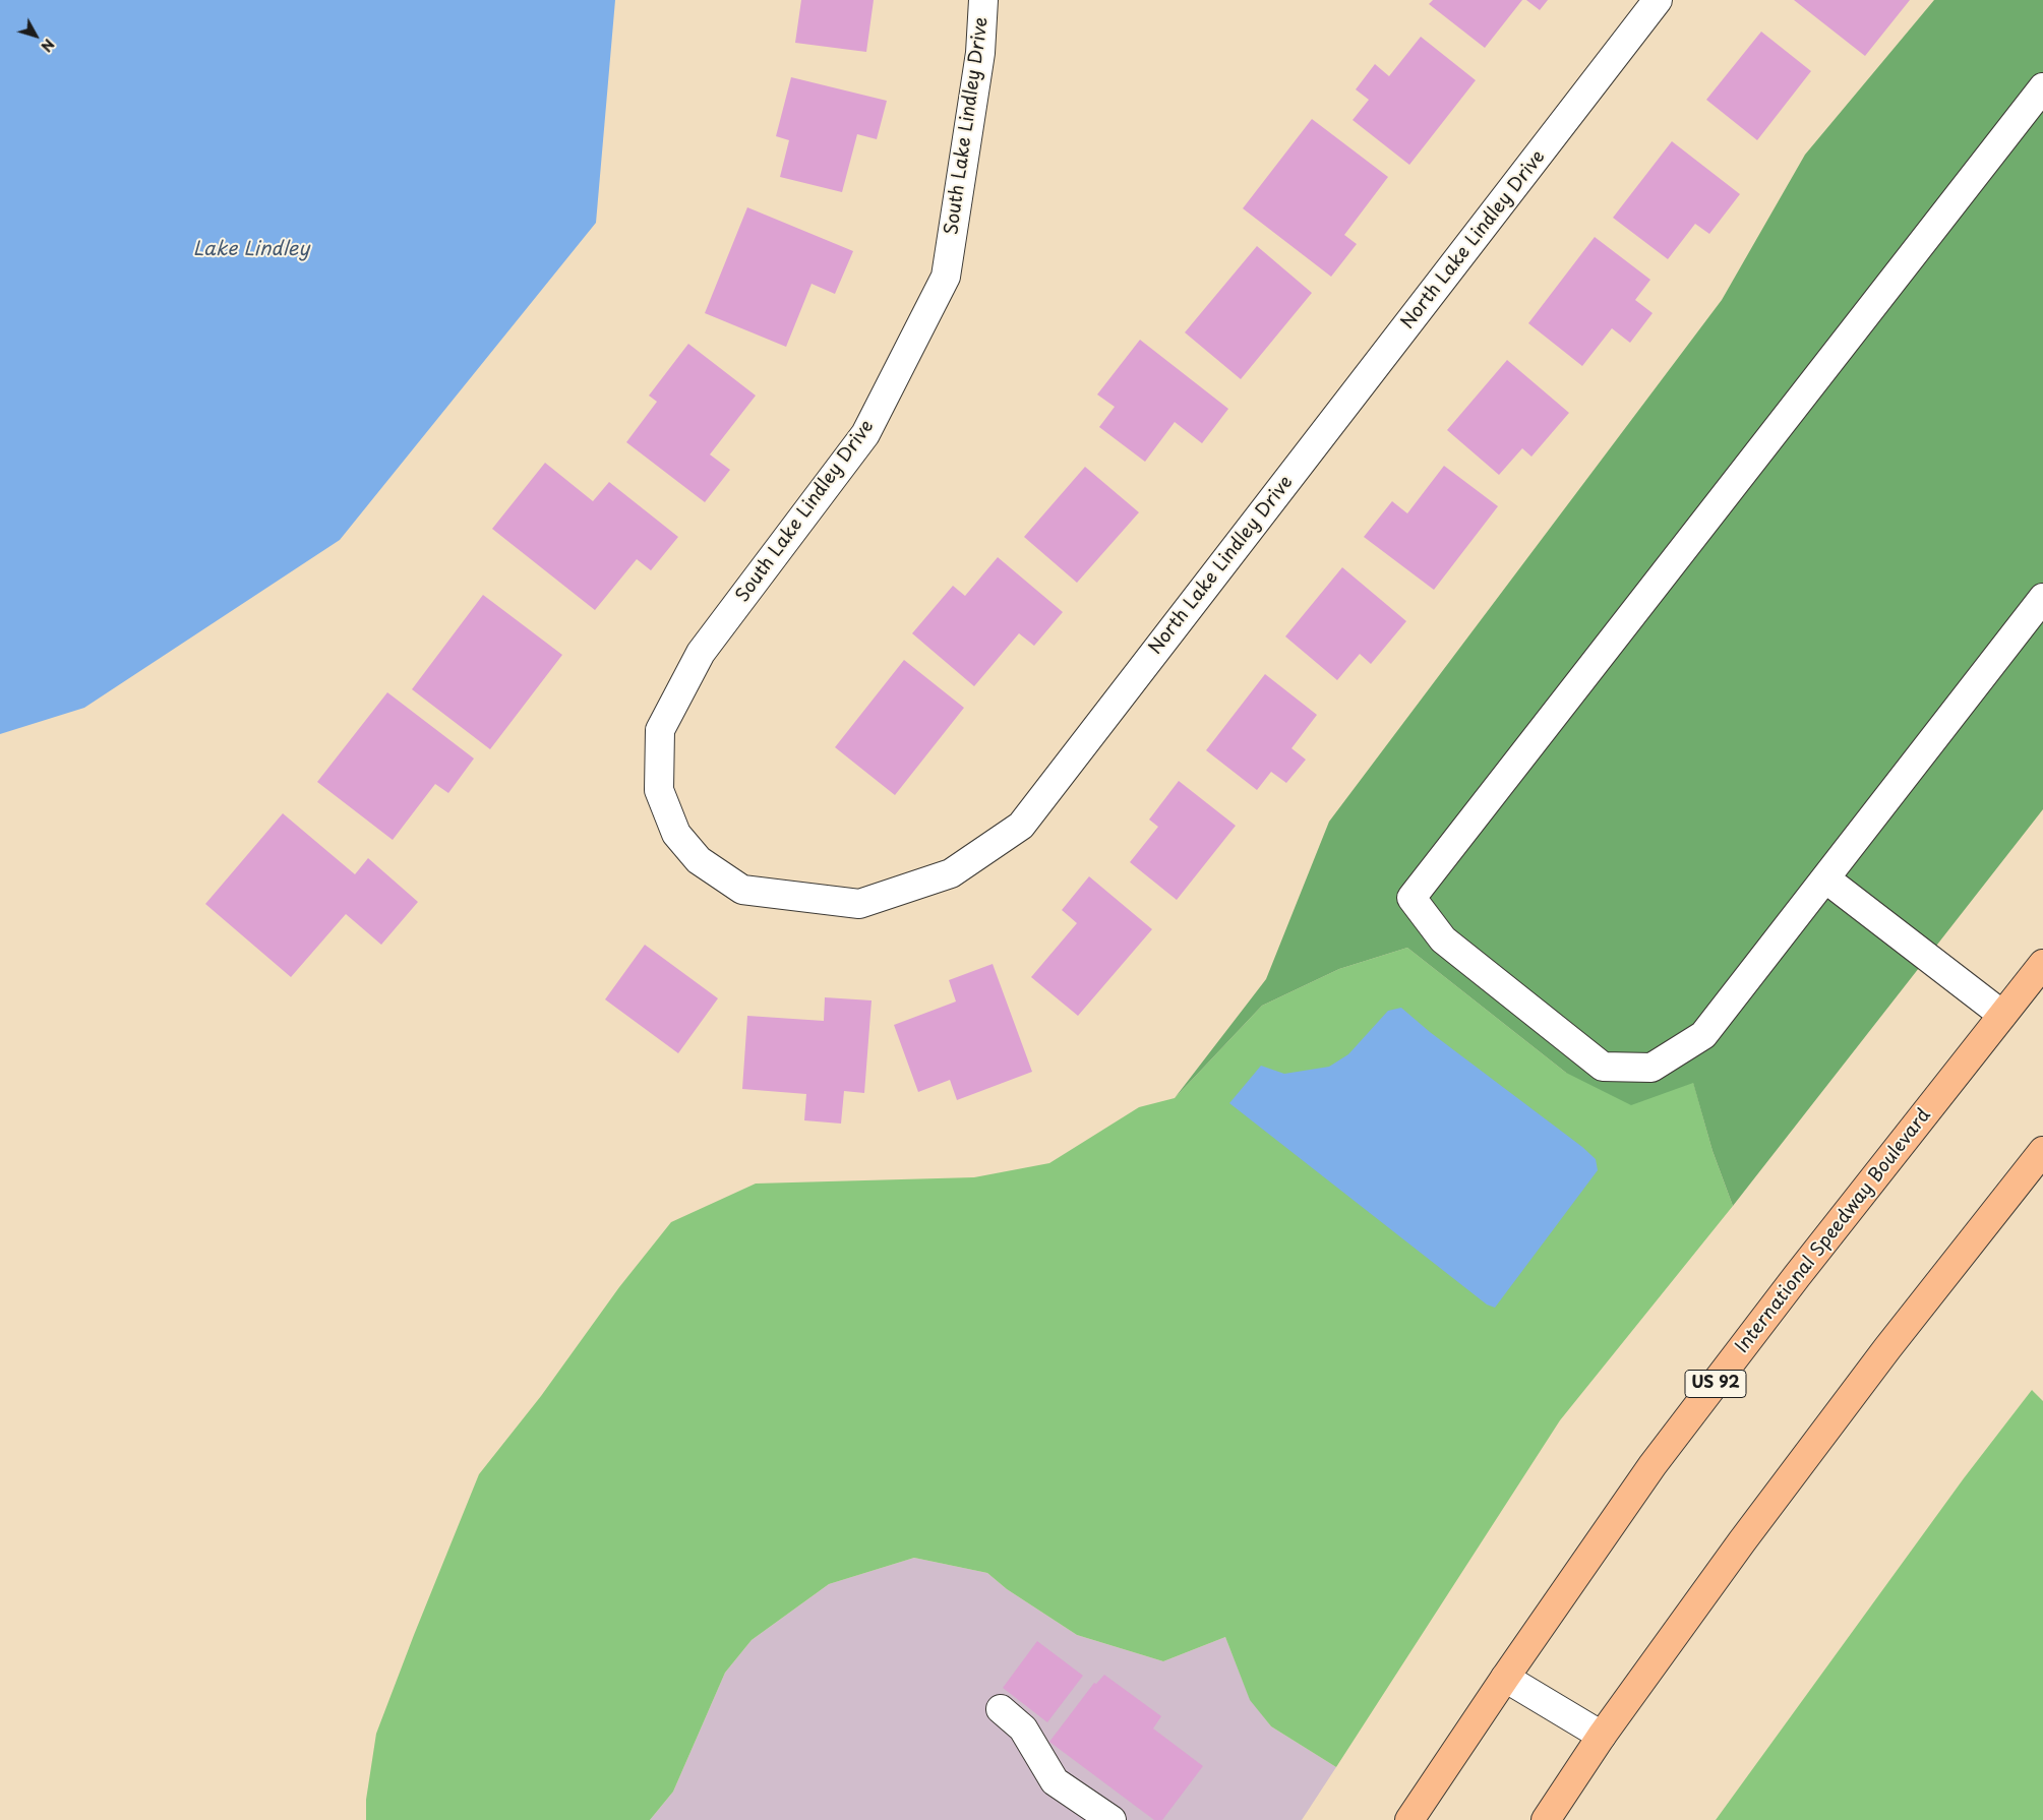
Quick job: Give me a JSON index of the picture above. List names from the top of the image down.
{
  "streets": {
    "main road": ["International Speedway Boulevard", "US 92"],
    "street": ["South Lake Lindley Drive", "North Lake Lindley Drive"]
  },
  "crossings": [
    ["South Lake Lindley Drive", "North Lake Lindley Drive"]
  ],
  "water": ["Lake Lindley"],
  "north": "bottom right"
}
